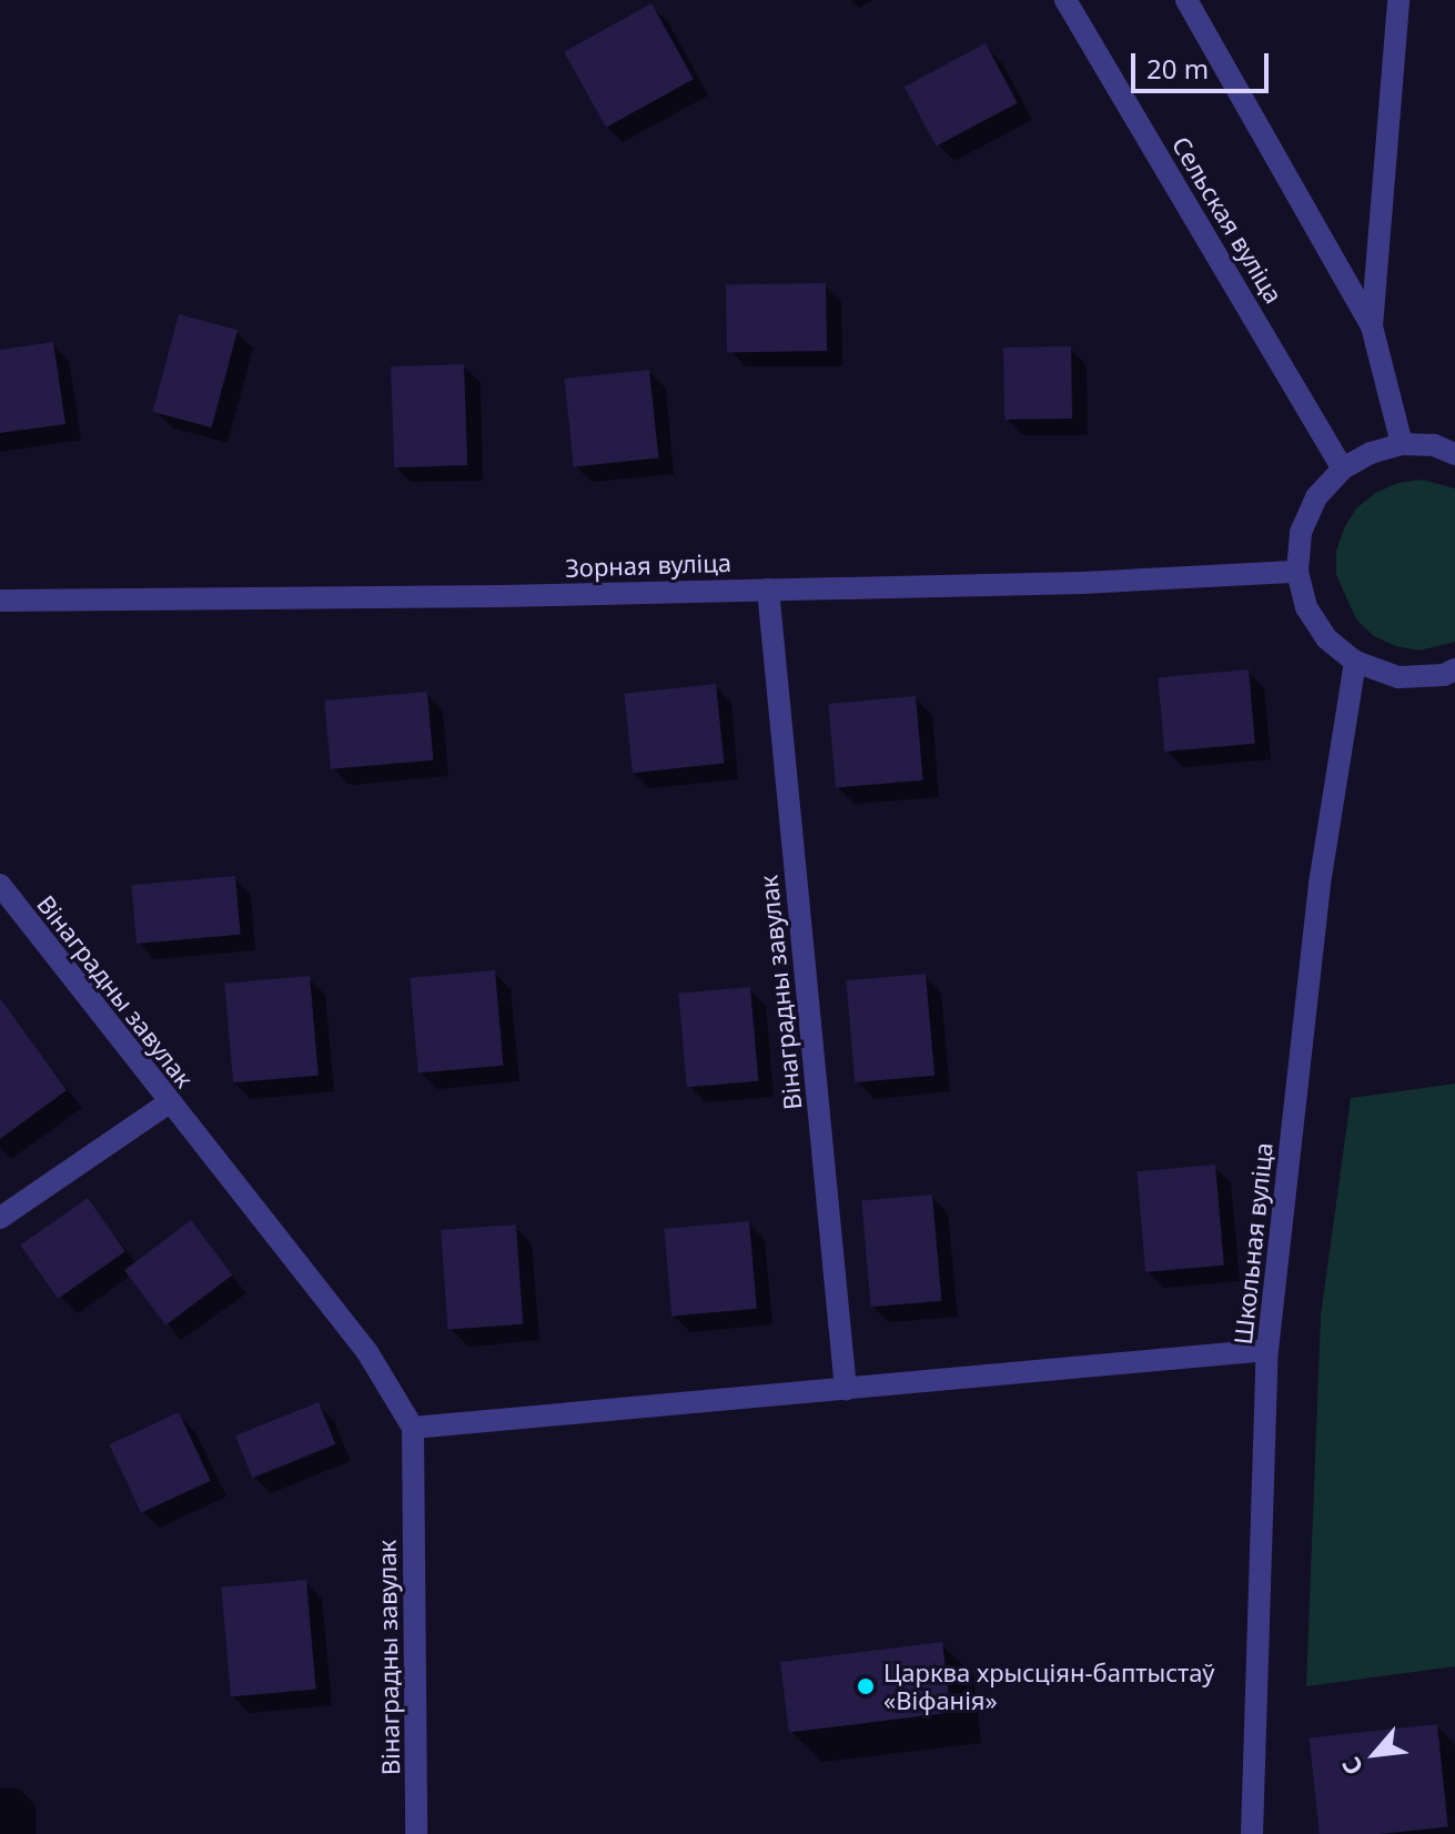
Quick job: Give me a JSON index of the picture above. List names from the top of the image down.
{
  "streets": {
    "street": [
      "Сельская вуліца",
      "Зорная вуліца",
      "Вінаградны завулак",
      "Школьная вуліца"
    ]
  },
  "crossings": [
    ["Зорная вуліца", "Вінаградны завулак"]
  ],
  "places": ["Царква хрысціян-баптыстаў «Віфанія»"],
  "scale_bar": "20 m",
  "north": "bottom left"
}
